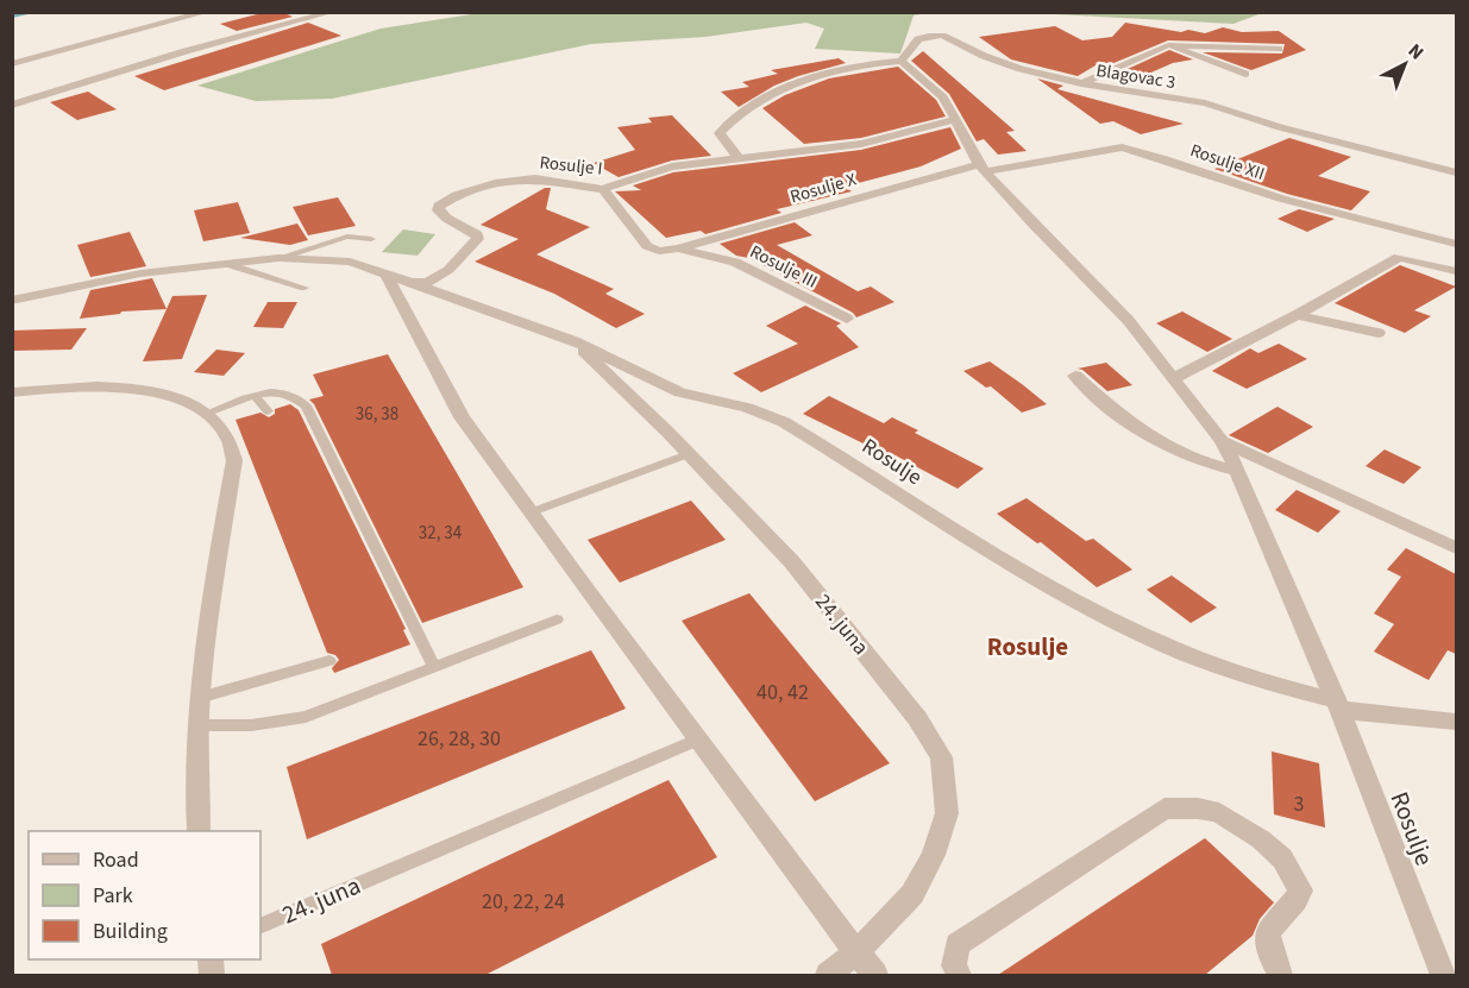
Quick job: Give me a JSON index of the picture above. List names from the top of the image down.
{
  "streets": {
    "street": [
      "Blagovac 3",
      "Rosulje XII",
      "Rosulje I",
      "Rosulje X",
      "Rosulje III",
      "Rosulje",
      "24. juna"
    ]
  },
  "crossings": [
    ["Rosulje XII", "Rosulje X"],
    ["Rosulje XII", "Rosulje"],
    ["Rosulje I", "Rosulje III"],
    ["Rosulje I", "Rosulje"],
    ["Rosulje X", "Rosulje III"],
    ["Rosulje X", "Rosulje"],
    ["Rosulje", "24. juna"]
  ],
  "districts": ["Rosulje"],
  "house_numbers": [
    "36, 38",
    "32, 34",
    "40, 42",
    "26, 28, 30",
    "3",
    "20, 22, 24"
  ],
  "legend": ["Road", "Park", "Building"],
  "north": "top right"
}
